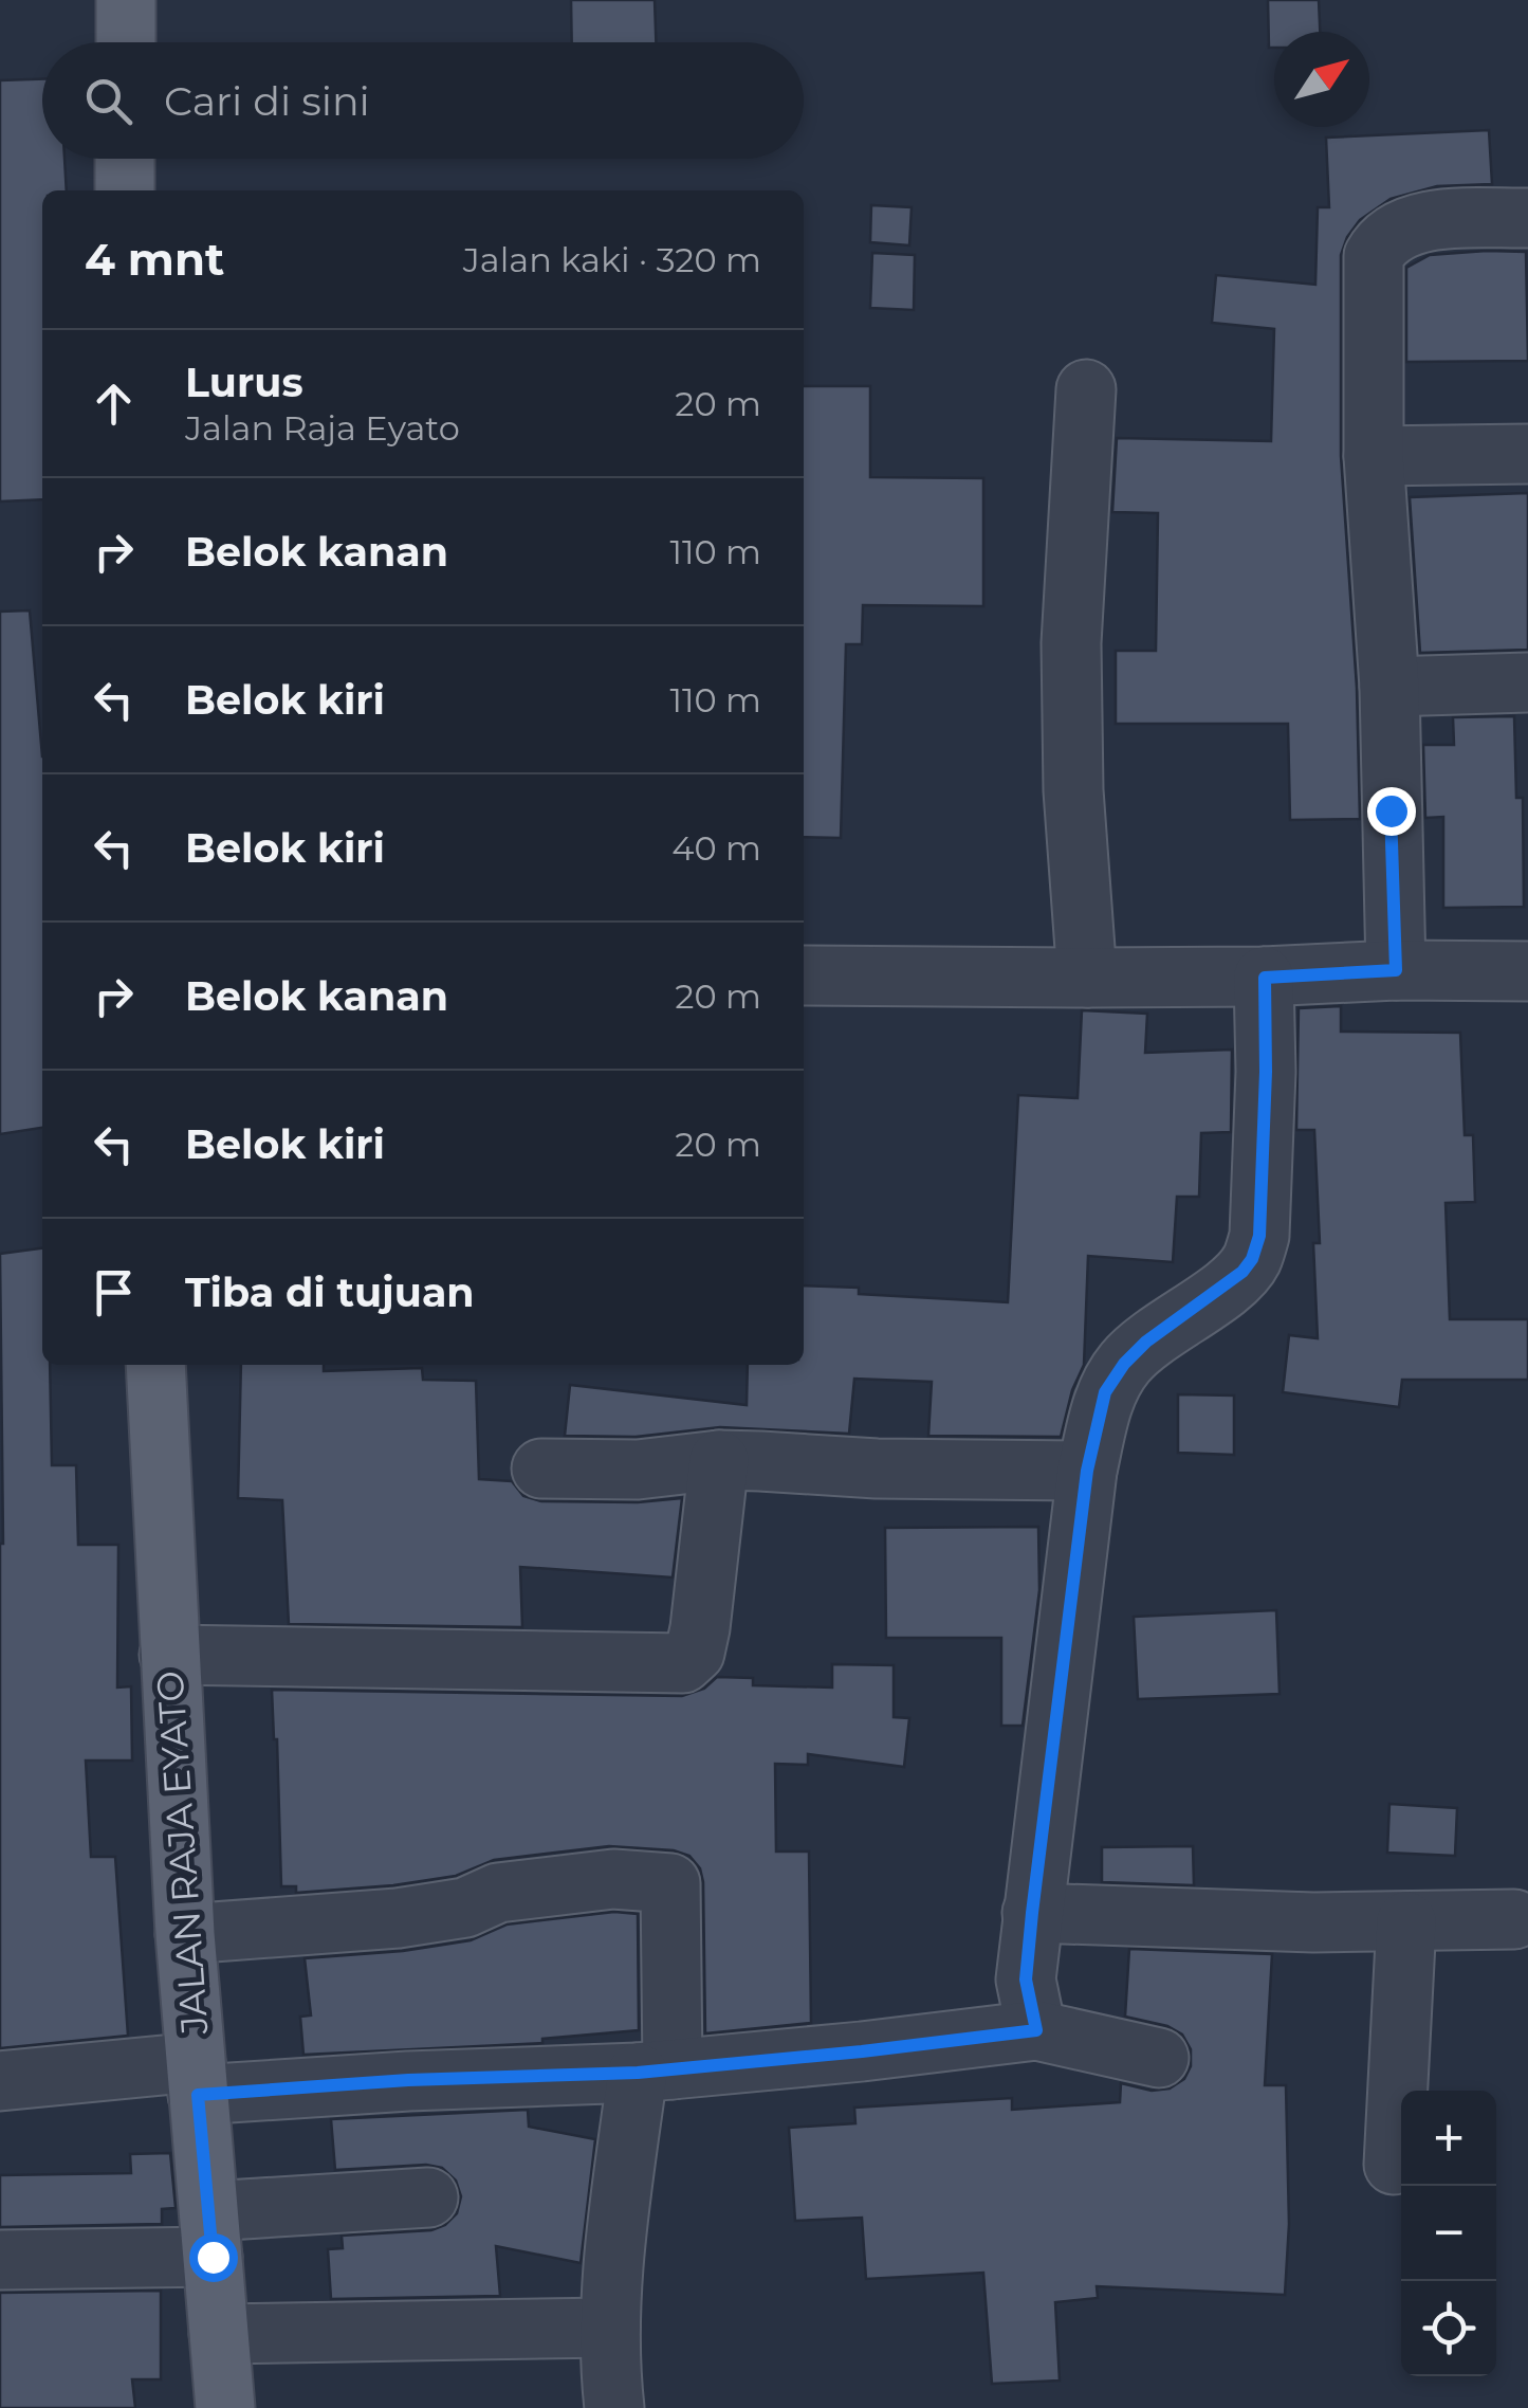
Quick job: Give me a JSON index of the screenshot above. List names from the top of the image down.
{
  "streets": {
    "main road": ["JALAN RAJA EYATO"]
  },
  "north": "top right",
  "page": {
    "search": "Cari di sini",
    "heading": ["4 mnt", "Jalan kaki · 320 m"],
    "list": [
      ["Lurus", "Jalan Raja Eyato", "20 m"],
      ["Belok kanan", "110 m"],
      ["Belok kiri", "110 m"],
      ["Belok kiri", "40 m"],
      ["Belok kanan", "20 m"],
      ["Belok kiri", "20 m"],
      "Tiba di tujuan"
    ],
    "map_buttons": ["+", "−"]
  }
}
